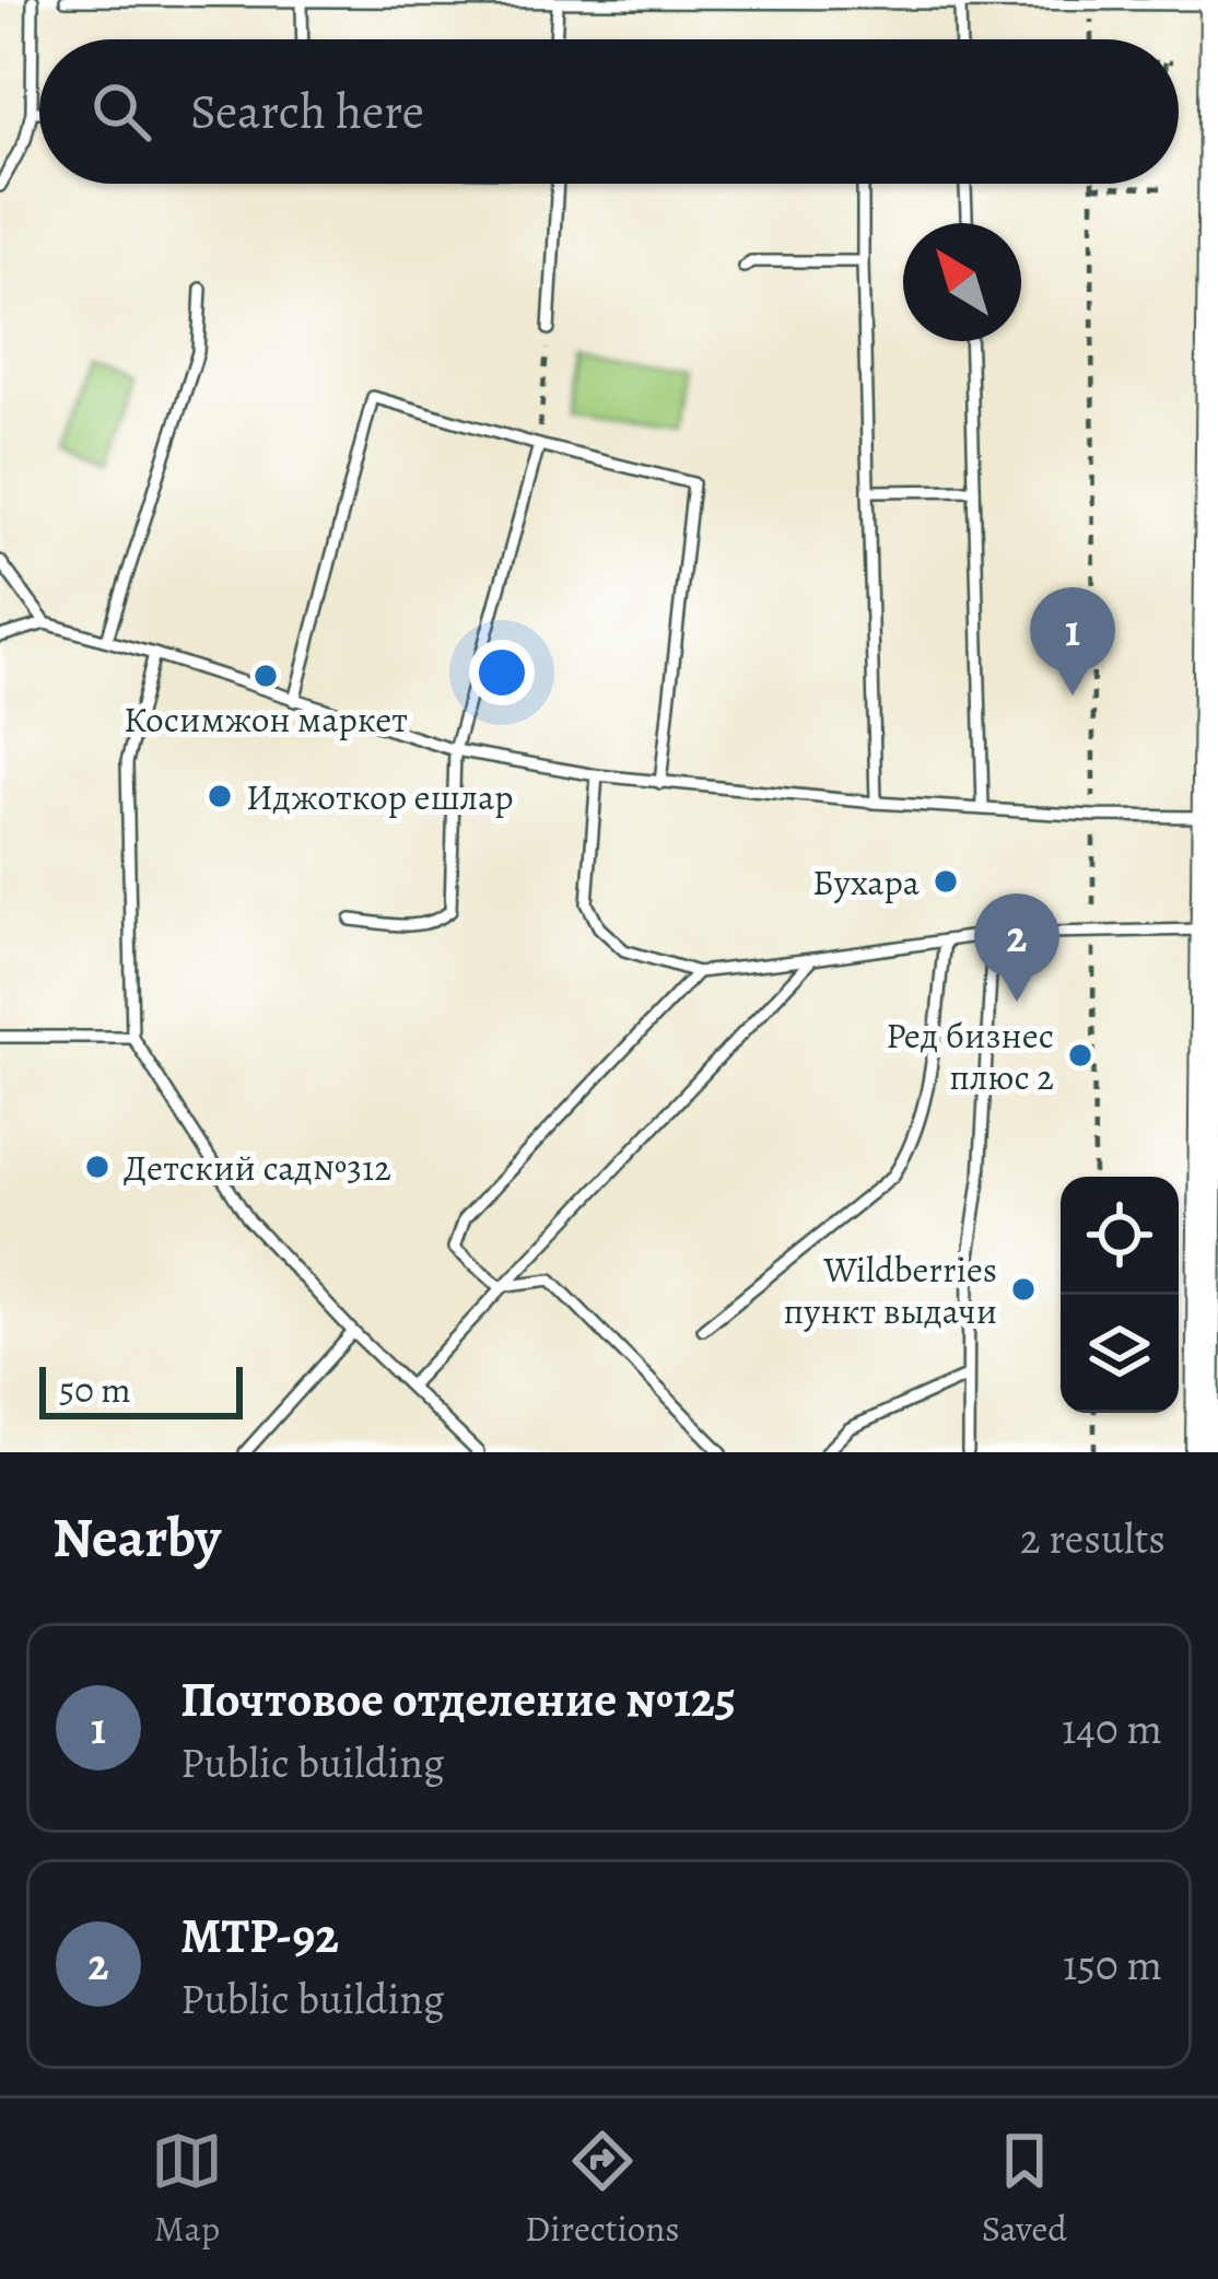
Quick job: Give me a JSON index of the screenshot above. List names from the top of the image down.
{
  "places": [
    "Косимжон маркет",
    "Иджоткор ешлар",
    "Бухара",
    "Ред бизнес плюс 2",
    "Детский сад№312",
    "Wildberries пункт выдачи"
  ],
  "scale_bar": "50 m",
  "north": "top left",
  "page": {
    "search": "Search here",
    "pins": ["1", "2"],
    "scale": "50 m",
    "heading": ["Nearby", "2 results"],
    "list": [
      {
        "mark": "1",
        "name": "Почтовое отделение №125",
        "note": "Public building",
        "value": "140 m"
      },
      {
        "mark": "2",
        "name": "MTP-92",
        "note": "Public building",
        "value": "150 m"
      }
    ],
    "nav": ["Map", "Directions", "Saved"]
  }
}
